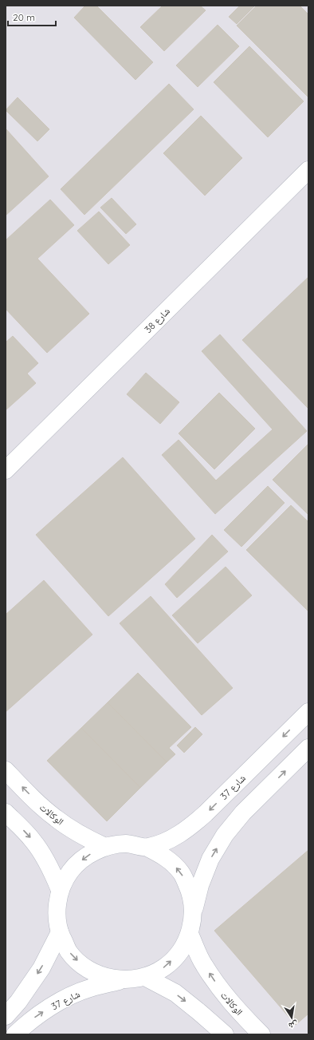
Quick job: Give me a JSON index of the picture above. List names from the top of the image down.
{
  "streets": {
    "street": ["شارع 38", "شارع 37", "الوكالات"]
  },
  "scale_bar": "20 m",
  "north": "bottom"
}
